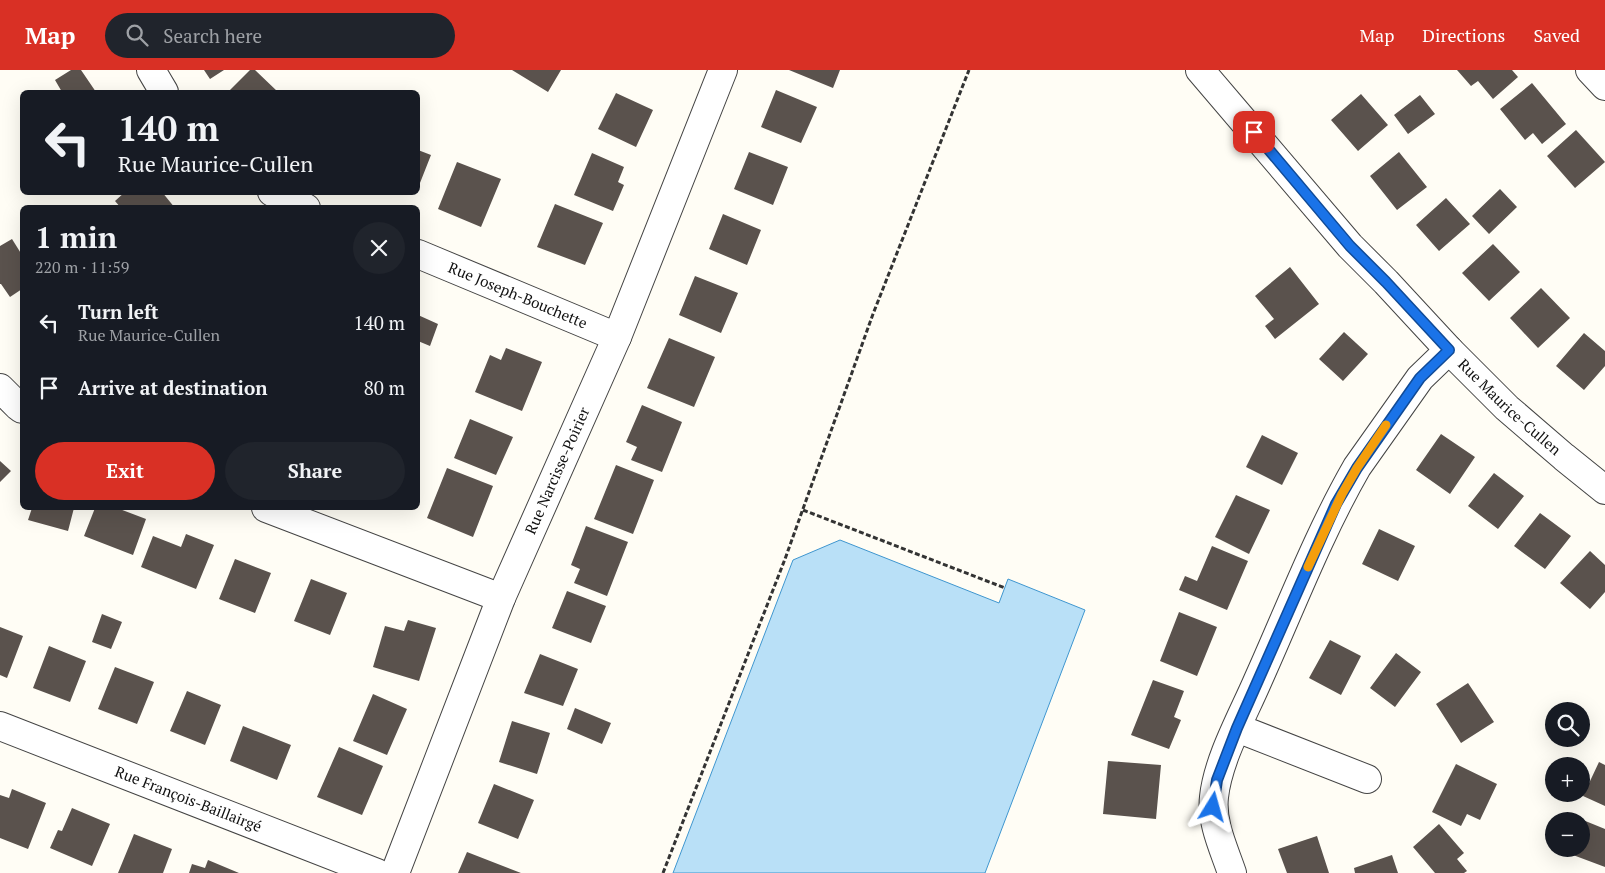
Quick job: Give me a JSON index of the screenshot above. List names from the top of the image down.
{
  "streets": {
    "street": [
      "Rue Joseph-Bouchette",
      "Rue Maurice-Cullen",
      "Rue Narcisse-Poirier",
      "Rue François-Baillairgé"
    ]
  },
  "crossings": [
    ["Rue Joseph-Bouchette", "Rue Narcisse-Poirier"]
  ],
  "page": {
    "header": "Map",
    "search": "Search here",
    "nav": ["Map", "Directions", "Saved"],
    "turn": ["140 m", "Rue Maurice-Cullen"],
    "heading": ["1 min", "220 m · 11:59"],
    "list": [
      {
        "name": "Turn left",
        "note": "Rue Maurice-Cullen",
        "value": "140 m"
      },
      {
        "name": "Arrive at destination",
        "value": "80 m"
      }
    ],
    "buttons": ["Exit", "Share"],
    "map_buttons": ["+", "−"]
  }
}
